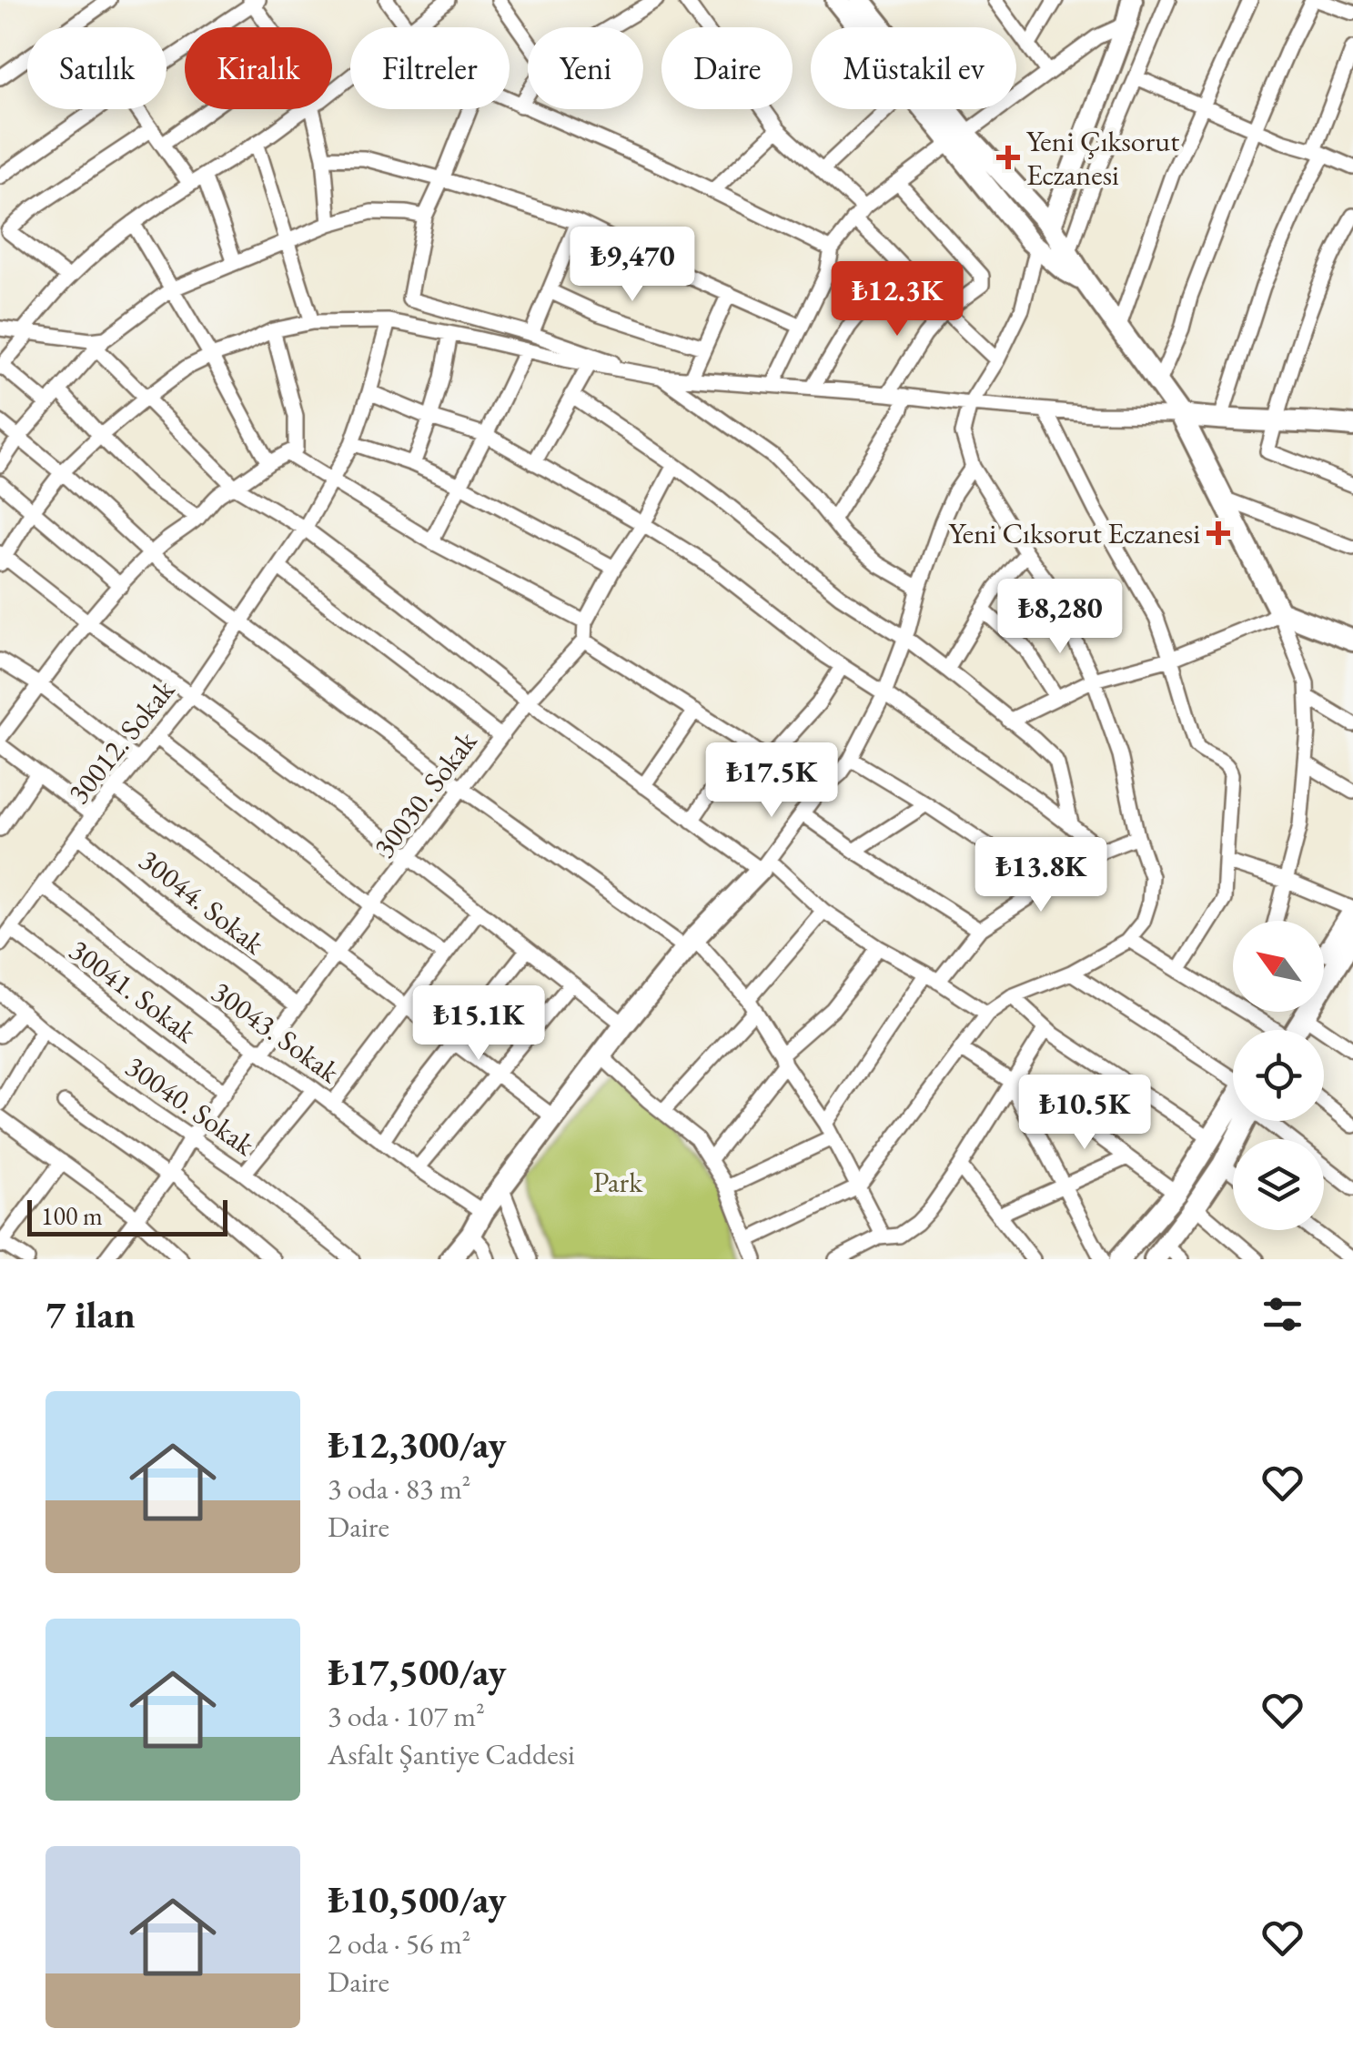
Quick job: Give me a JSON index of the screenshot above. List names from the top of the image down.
{
  "streets": {
    "street": [
      "30012. Sokak",
      "30030. Sokak",
      "30044. Sokak",
      "30041. Sokak",
      "30043. Sokak",
      "30040. Sokak"
    ]
  },
  "crossings": [
    ["30012. Sokak", "30044. Sokak"],
    ["30012. Sokak", "30041. Sokak"],
    ["30012. Sokak", "30043. Sokak"],
    ["30030. Sokak", "30044. Sokak"],
    ["30030. Sokak", "30041. Sokak"],
    ["30030. Sokak", "30043. Sokak"],
    ["30030. Sokak", "30040. Sokak"]
  ],
  "parks": ["Park"],
  "places": {
    "health": ["Yeni Çıksorut Eczanesi", "Yeni Cıksorut Eczanesi"]
  },
  "scale_bar": "100 m",
  "north": "top left",
  "page": {
    "chip": [
      "Satılık",
      "Kiralık",
      "Filtreler",
      "Yeni",
      "Daire",
      "Müstakil ev"
    ],
    "price": [
      "₺9,470",
      "₺12.3K",
      "₺8,280",
      "₺17.5K",
      "₺13.8K",
      "₺15.1K",
      "₺10.5K"
    ],
    "scale": "100 m",
    "heading": "7 ilan",
    "list": [
      {
        "name": "₺12,300/ay",
        "note": "3 oda · 83 m² · Daire"
      },
      {
        "name": "₺17,500/ay",
        "note": "3 oda · 107 m² · Asfalt Şantiye Caddesi"
      },
      {
        "name": "₺10,500/ay",
        "note": "2 oda · 56 m² · Daire"
      }
    ]
  }
}
